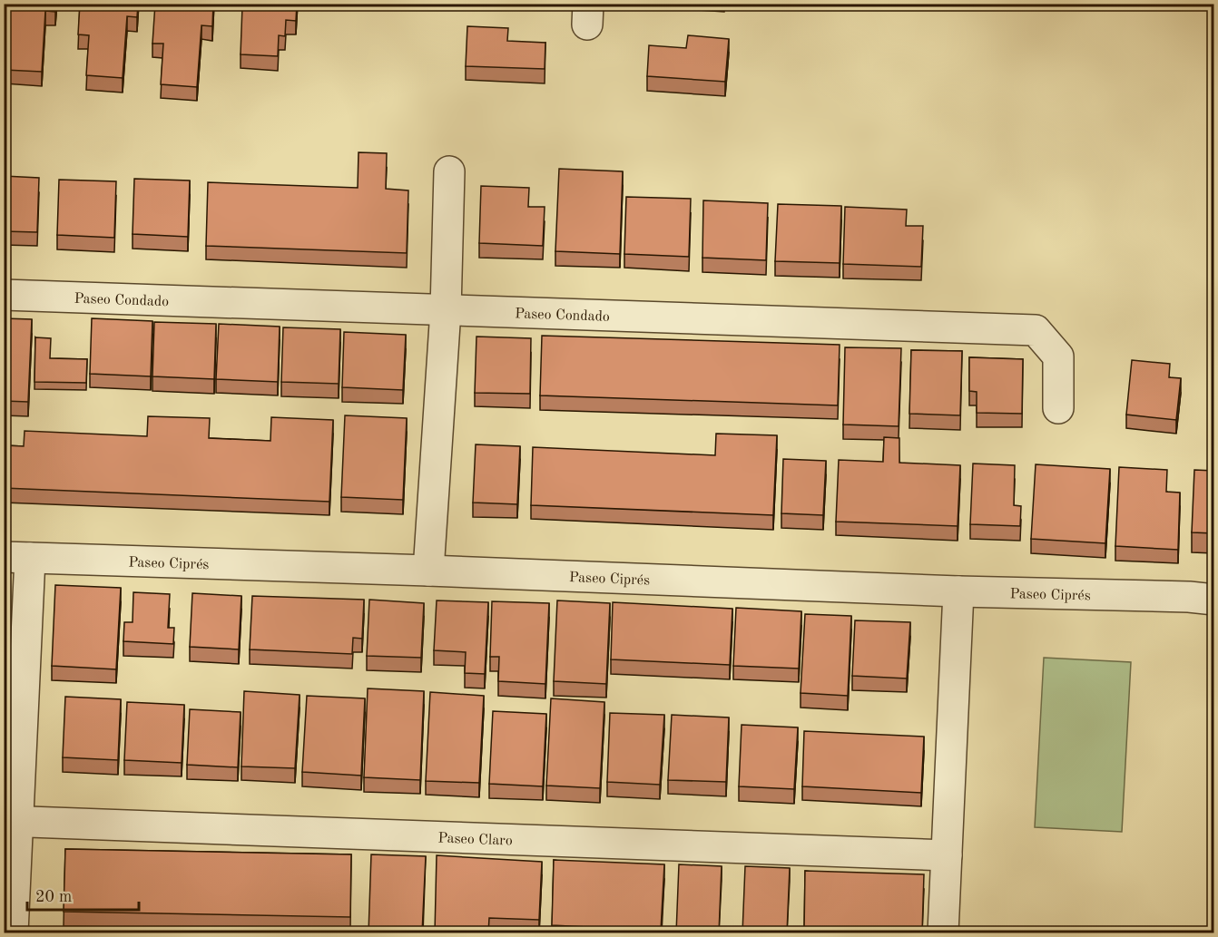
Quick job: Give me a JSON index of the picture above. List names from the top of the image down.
{
  "streets": {
    "street": ["Paseo Condado", "Paseo Ciprés", "Paseo Claro"]
  },
  "scale_bar": "20 m"
}
